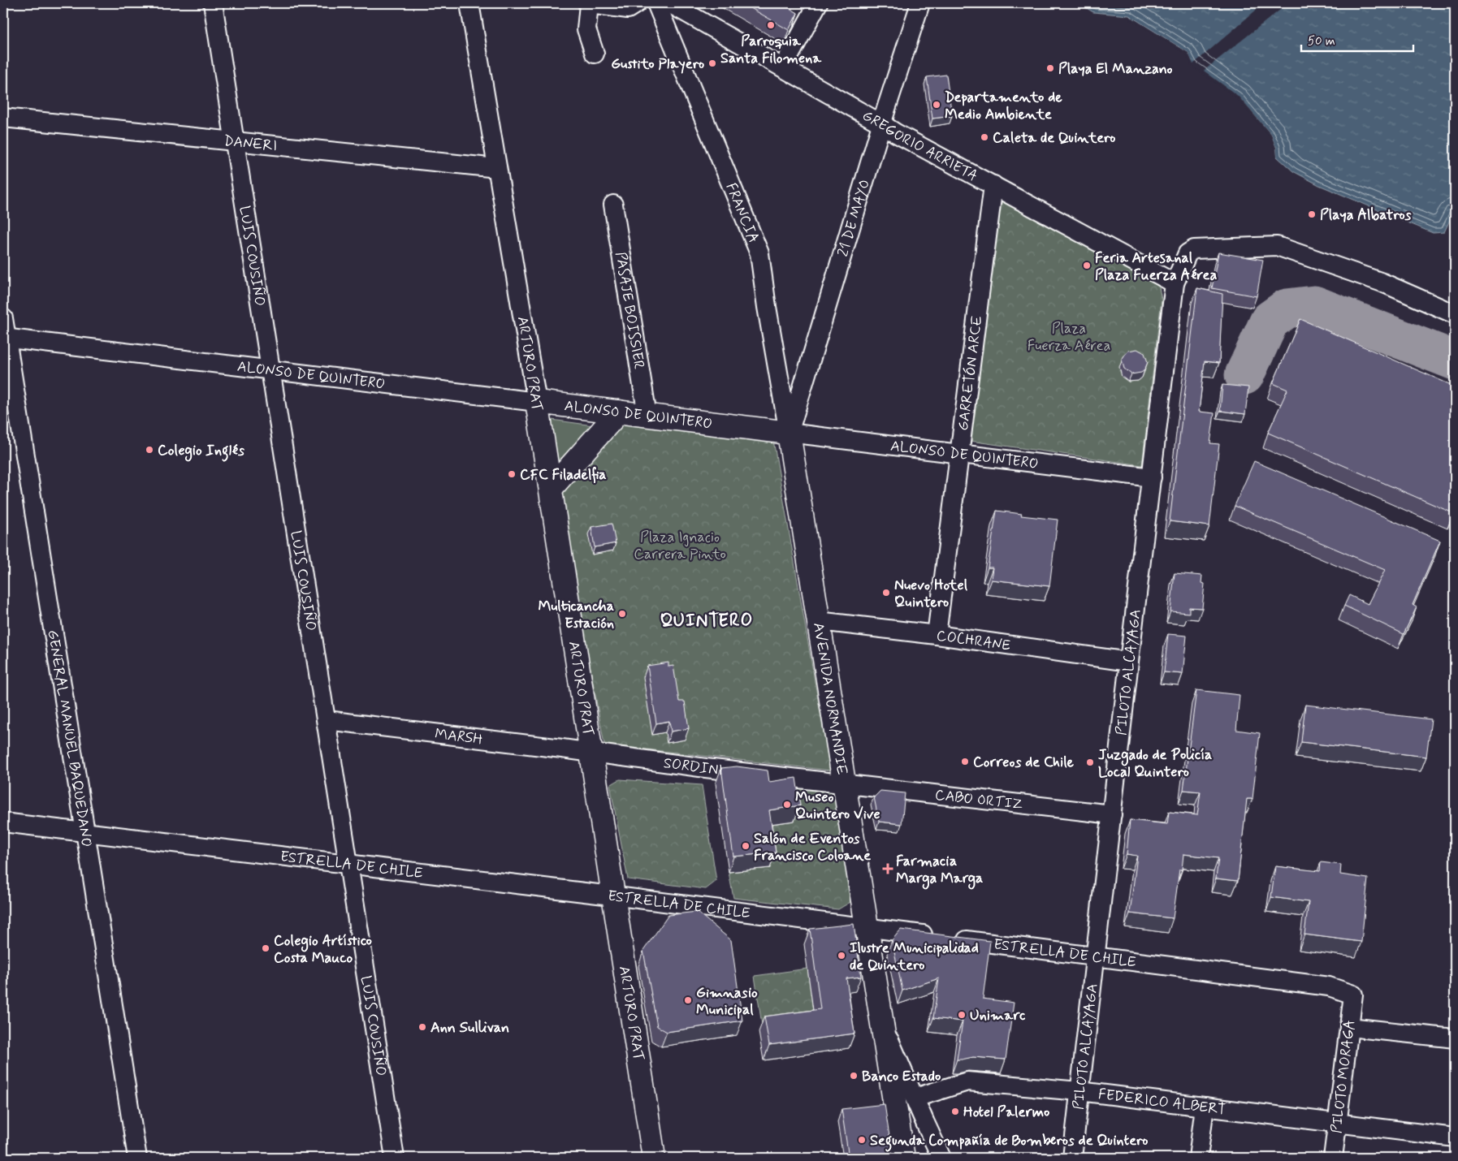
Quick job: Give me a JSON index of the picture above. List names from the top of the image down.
{
  "streets": {
    "main road": ["ARTURO PRAT", "ALONSO DE QUINTERO", "AVENIDA NORMANDIE"],
    "street": [
      "DANERI",
      "GREGORIO ARRIETA",
      "FRANCIA",
      "21 DE MAYO",
      "LUIS COUSIÑO",
      "PASAJE BOISSIER",
      "GARRETÓN ARCE",
      "COCHRANE",
      "PILOTO ALCAYAGA",
      "MARSH",
      "GENERAL MANUEL BAQUEDANO",
      "SORDINI",
      "CABO ORTIZ",
      "ESTRELLA DE CHILE",
      "PILOTO MORAGA",
      "FEDERICO ALBERT"
    ]
  },
  "crossings": [
    ["DANERI", "LUIS COUSIÑO"],
    ["DANERI", "ARTURO PRAT"],
    ["GREGORIO ARRIETA", "21 DE MAYO"],
    ["GREGORIO ARRIETA", "GARRETÓN ARCE"],
    ["GREGORIO ARRIETA", "PILOTO ALCAYAGA"],
    ["FRANCIA", "21 DE MAYO"],
    ["FRANCIA", "ALONSO DE QUINTERO"],
    ["FRANCIA", "AVENIDA NORMANDIE"],
    ["21 DE MAYO", "ALONSO DE QUINTERO"],
    ["21 DE MAYO", "AVENIDA NORMANDIE"],
    ["LUIS COUSIÑO", "ALONSO DE QUINTERO"],
    ["LUIS COUSIÑO", "MARSH"],
    ["LUIS COUSIÑO", "ESTRELLA DE CHILE"],
    ["PASAJE BOISSIER", "ALONSO DE QUINTERO"],
    ["ARTURO PRAT", "ALONSO DE QUINTERO"],
    ["ARTURO PRAT", "MARSH"],
    ["ARTURO PRAT", "SORDINI"],
    ["ARTURO PRAT", "ESTRELLA DE CHILE"],
    ["GARRETÓN ARCE", "ALONSO DE QUINTERO"],
    ["GARRETÓN ARCE", "COCHRANE"],
    ["ALONSO DE QUINTERO", "PILOTO ALCAYAGA"],
    ["ALONSO DE QUINTERO", "AVENIDA NORMANDIE"],
    ["ALONSO DE QUINTERO", "GENERAL MANUEL BAQUEDANO"],
    ["COCHRANE", "PILOTO ALCAYAGA"],
    ["COCHRANE", "AVENIDA NORMANDIE"],
    ["PILOTO ALCAYAGA", "CABO ORTIZ"],
    ["PILOTO ALCAYAGA", "ESTRELLA DE CHILE"],
    ["PILOTO ALCAYAGA", "FEDERICO ALBERT"],
    ["AVENIDA NORMANDIE", "SORDINI"],
    ["AVENIDA NORMANDIE", "CABO ORTIZ"],
    ["AVENIDA NORMANDIE", "ESTRELLA DE CHILE"],
    ["MARSH", "SORDINI"],
    ["GENERAL MANUEL BAQUEDANO", "ESTRELLA DE CHILE"],
    ["SORDINI", "CABO ORTIZ"],
    ["ESTRELLA DE CHILE", "PILOTO MORAGA"],
    ["PILOTO MORAGA", "FEDERICO ALBERT"]
  ],
  "districts": ["QUINTERO"],
  "parks": ["Plaza Fuerza Aérea", "Plaza Ignacio Carrera Pinto"],
  "places": {
    "other": [
      "Parroquia Santa Filomena",
      "Gustito Playero",
      "Playa El Manzano",
      "Departamento de Medio Ambiente",
      "Caleta de Quintero",
      "Playa Albatros",
      "Feria Artesanal Plaza Fuerza Aérea",
      "Colegio Inglés",
      "CFC Filadelfia",
      "Nuevo Hotel Quintero",
      "Multicancha Estación",
      "Correos de Chile",
      "Juzgado de Policía Local Quintero",
      "Museo Quintero Vive",
      "Salón de Eventos Francisco Coloane",
      "Colegio Artístico Costa Mauco",
      "Ilustre Municipalidad de Quintero",
      "Gimnasio Municipal",
      "Unimarc",
      "Ann Sullivan",
      "Banco Estado",
      "Hotel Palermo",
      "Segunda Compañía de Bomberos de Quintero"
    ],
    "health": ["Farmacia Marga Marga"]
  },
  "scale_bar": "50 m"
}
